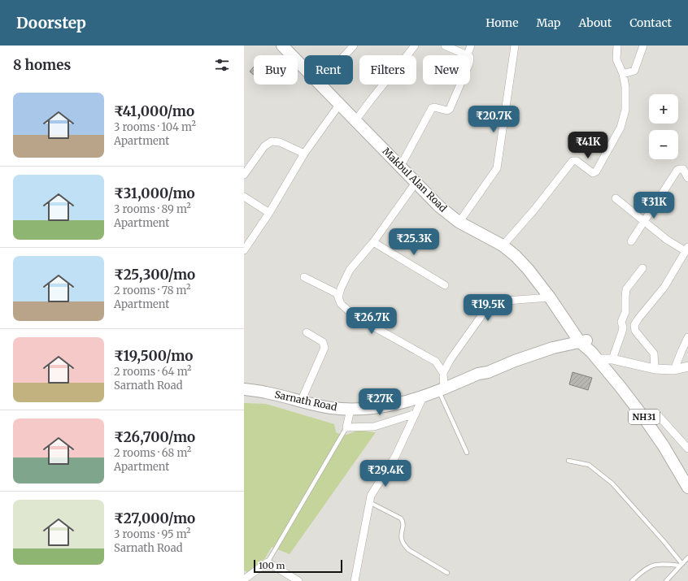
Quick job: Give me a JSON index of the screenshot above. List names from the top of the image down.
{
  "streets": {
    "highway": ["Makbul Alan Road", "Sarnath Road", "NH31"]
  },
  "crossings": [
    ["Makbul Alan Road", "Sarnath Road"],
    ["Makbul Alan Road", "NH31"],
    ["Sarnath Road", "NH31"]
  ],
  "scale_bar": "100 m",
  "page": {
    "header": "Doorstep",
    "nav": [
      "Home",
      "Map",
      "About",
      "Contact"
    ],
    "heading": "8 homes",
    "chip": [
      "Buy",
      "Rent",
      "Filters",
      "New"
    ],
    "list": [
      {
        "name": "₹41,000/mo",
        "note": "3 rooms · 104 m² · Apartment"
      },
      {
        "name": "₹31,000/mo",
        "note": "3 rooms · 89 m² · Apartment"
      },
      {
        "name": "₹25,300/mo",
        "note": "2 rooms · 78 m² · Apartment"
      },
      {
        "name": "₹19,500/mo",
        "note": "2 rooms · 64 m² · Sarnath Road"
      },
      {
        "name": "₹26,700/mo",
        "note": "2 rooms · 68 m² · Apartment"
      },
      {
        "name": "₹27,000/mo",
        "note": "3 rooms · 95 m² · Sarnath Road"
      }
    ],
    "map_buttons": ["+", "−"],
    "price": [
      "₹20.7K",
      "₹41K",
      "₹31K",
      "₹25.3K",
      "₹19.5K",
      "₹26.7K",
      "₹27K",
      "₹29.4K"
    ],
    "scale": "100 m"
  }
}
